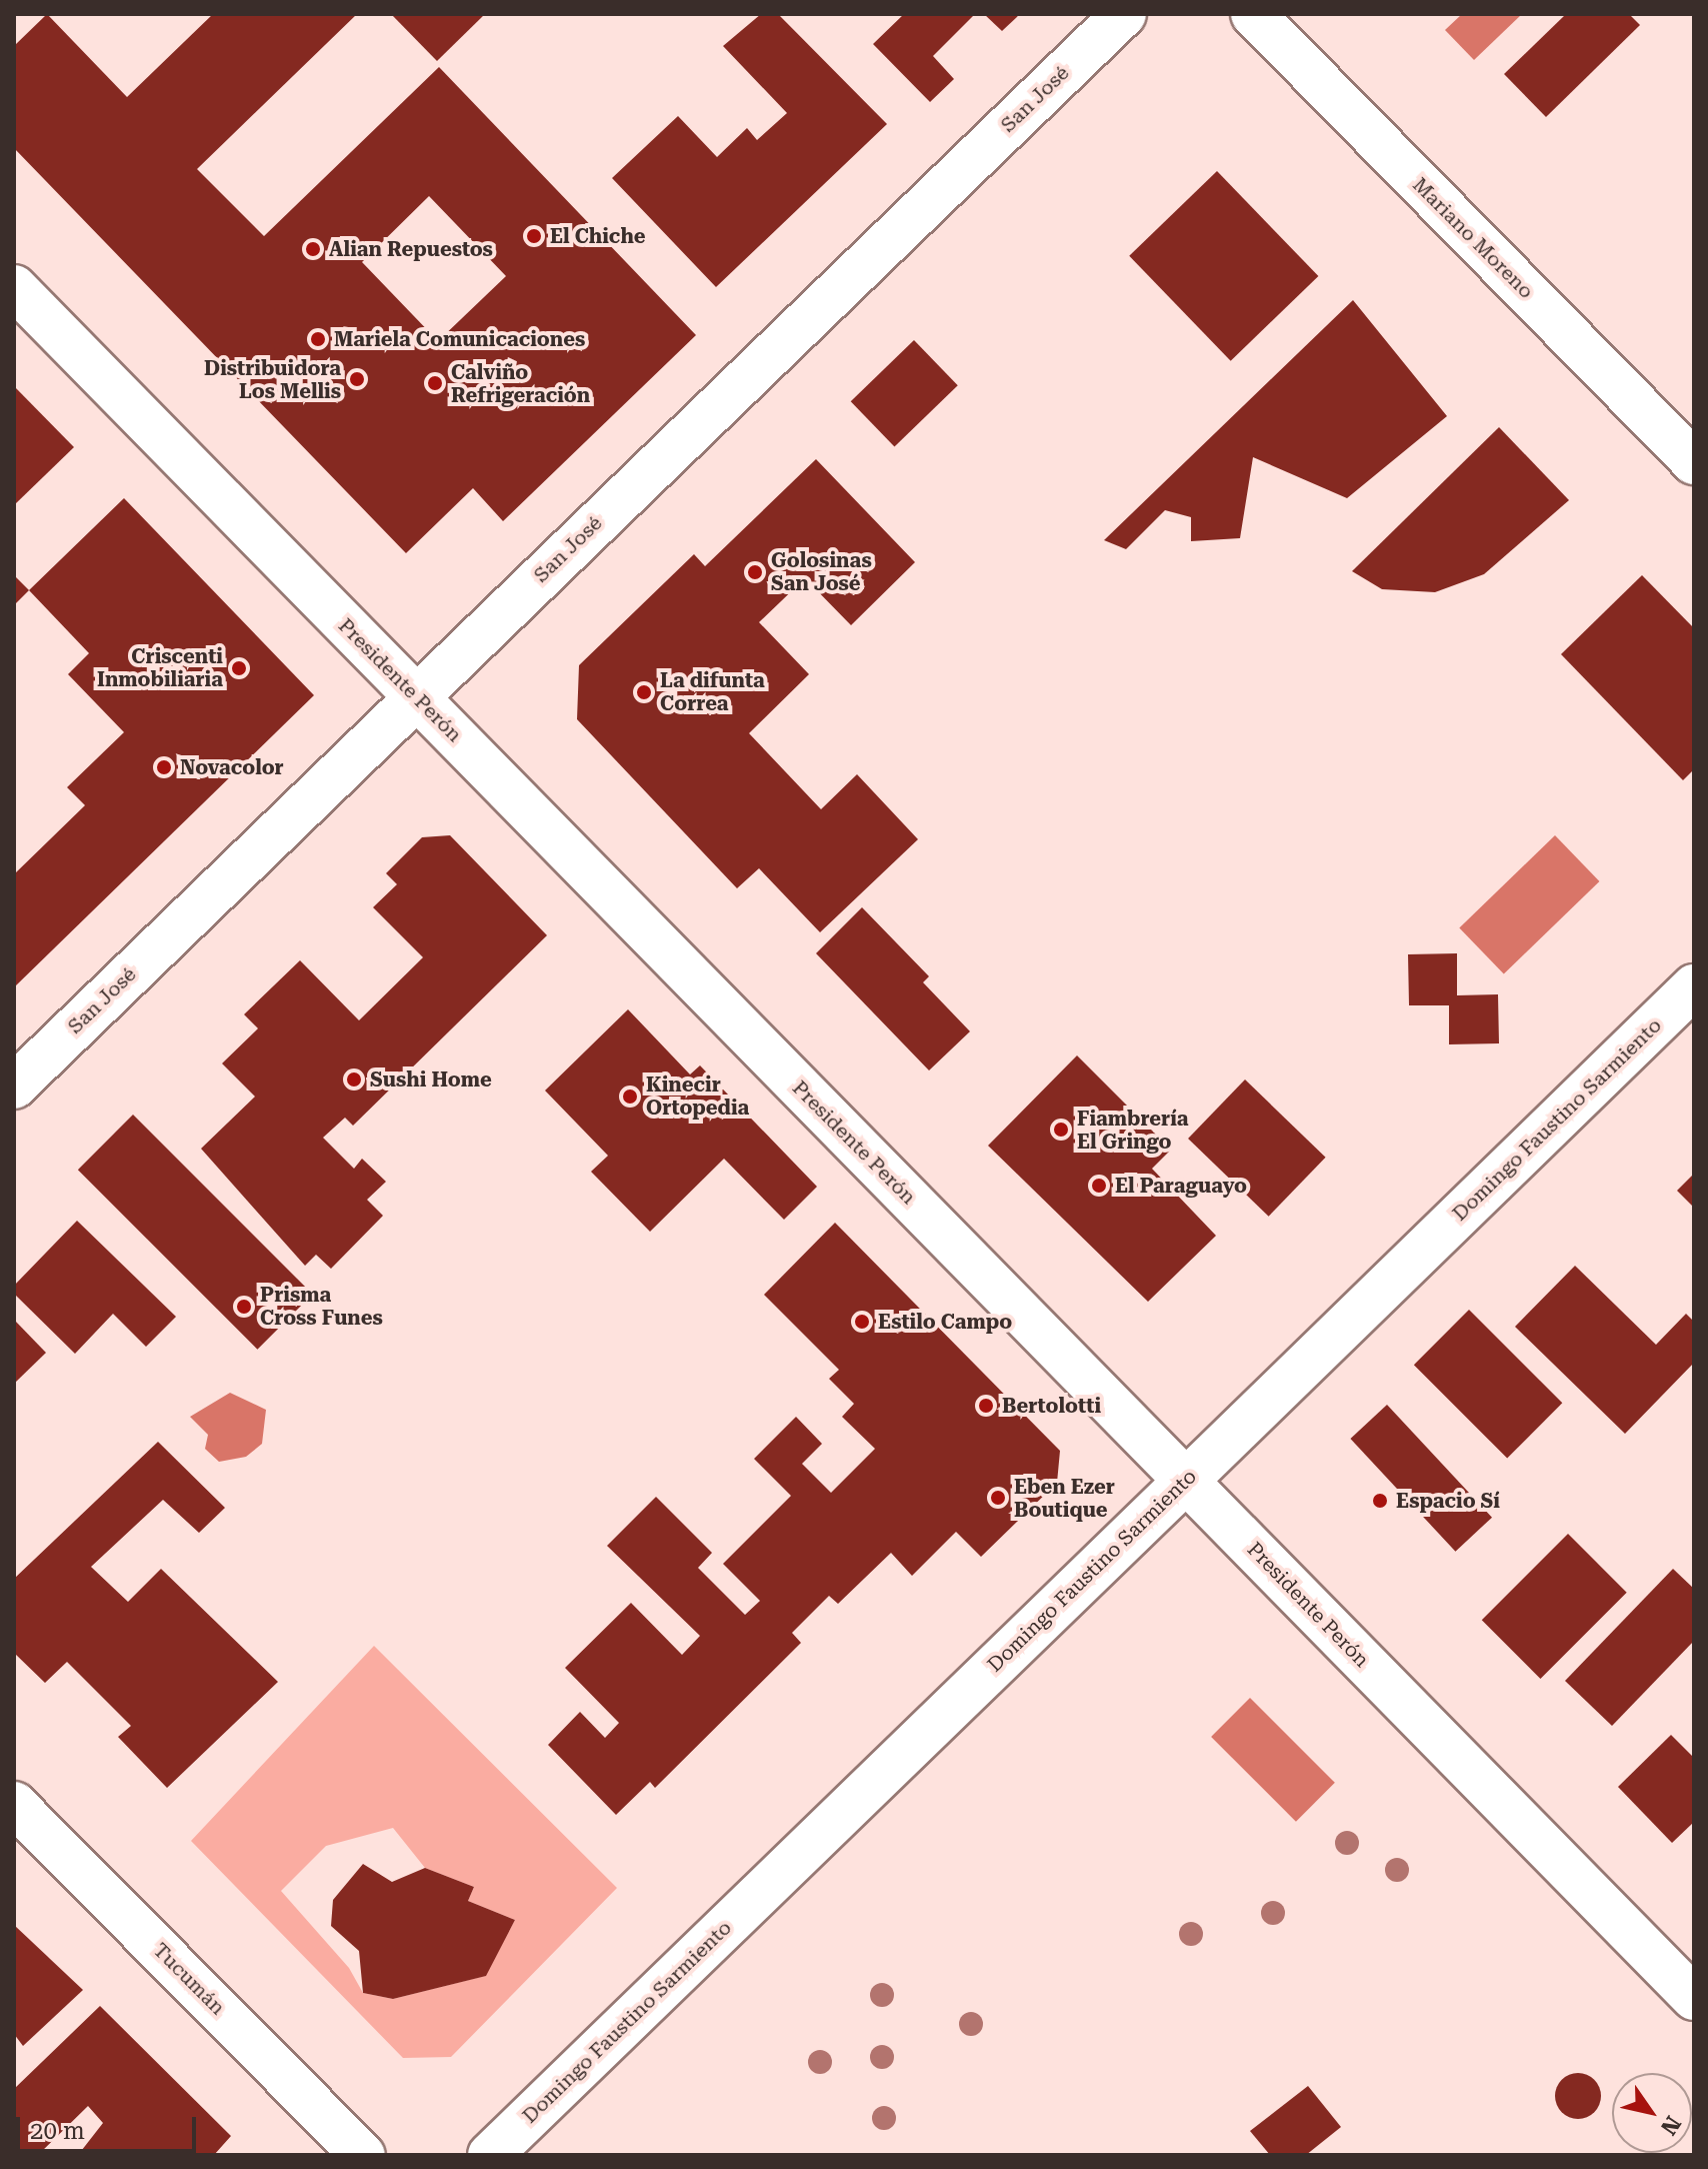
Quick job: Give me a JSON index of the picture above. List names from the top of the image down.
{
  "streets": {
    "street": [
      "San José",
      "Mariano Moreno",
      "Presidente Perón",
      "Domingo Faustino Sarmiento",
      "Tucumán"
    ]
  },
  "crossings": [
    ["San José", "Presidente Perón"],
    ["Presidente Perón", "Domingo Faustino Sarmiento"]
  ],
  "places": [
    "El Chiche",
    "Alian Repuestos",
    "Mariela Comunicaciones",
    "Distribuidora Los Mellis",
    "Calviño Refrigeración",
    "Golosinas San José",
    "Criscenti Inmobiliaria",
    "La difunta Correa",
    "Novacolor",
    "Sushi Home",
    "Kinecir Ortopedia",
    "Fiambrería El Gringo",
    "El Paraguayo",
    "Prisma Cross Funes",
    "Estilo Campo",
    "Bertolotti",
    "Eben Ezer Boutique",
    "Espacio Sí"
  ],
  "scale_bar": "20 m",
  "north": "bottom right"
}
